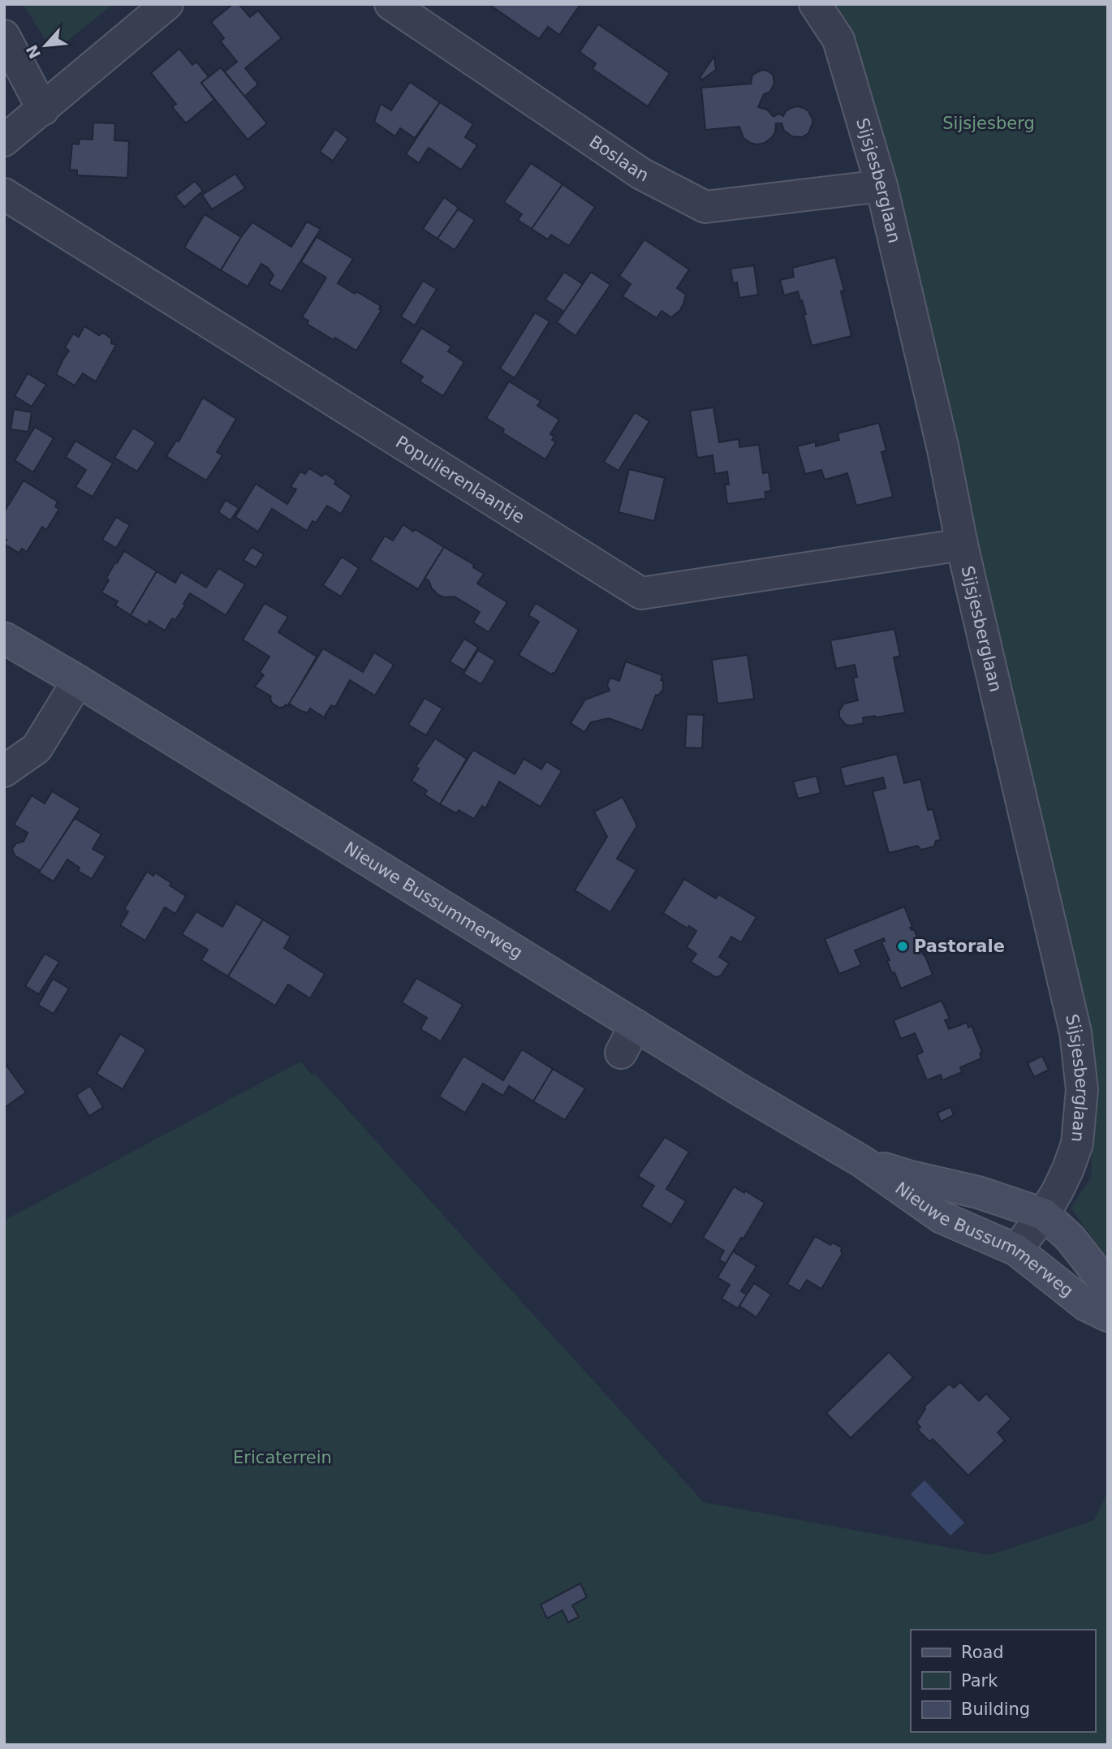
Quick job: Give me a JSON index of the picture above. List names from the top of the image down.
{
  "streets": {
    "main road": ["Nieuwe Bussummerweg"],
    "street": ["Boslaan", "Sijsjesberglaan", "Populierenlaantje"]
  },
  "crossings": [
    ["Boslaan", "Sijsjesberglaan"],
    ["Sijsjesberglaan", "Populierenlaantje"],
    ["Sijsjesberglaan", "Nieuwe Bussummerweg"]
  ],
  "parks": ["Sijsjesberg", "Ericaterrein"],
  "places": ["Pastorale"],
  "legend": ["Road", "Park", "Building"],
  "north": "bottom left"
}
